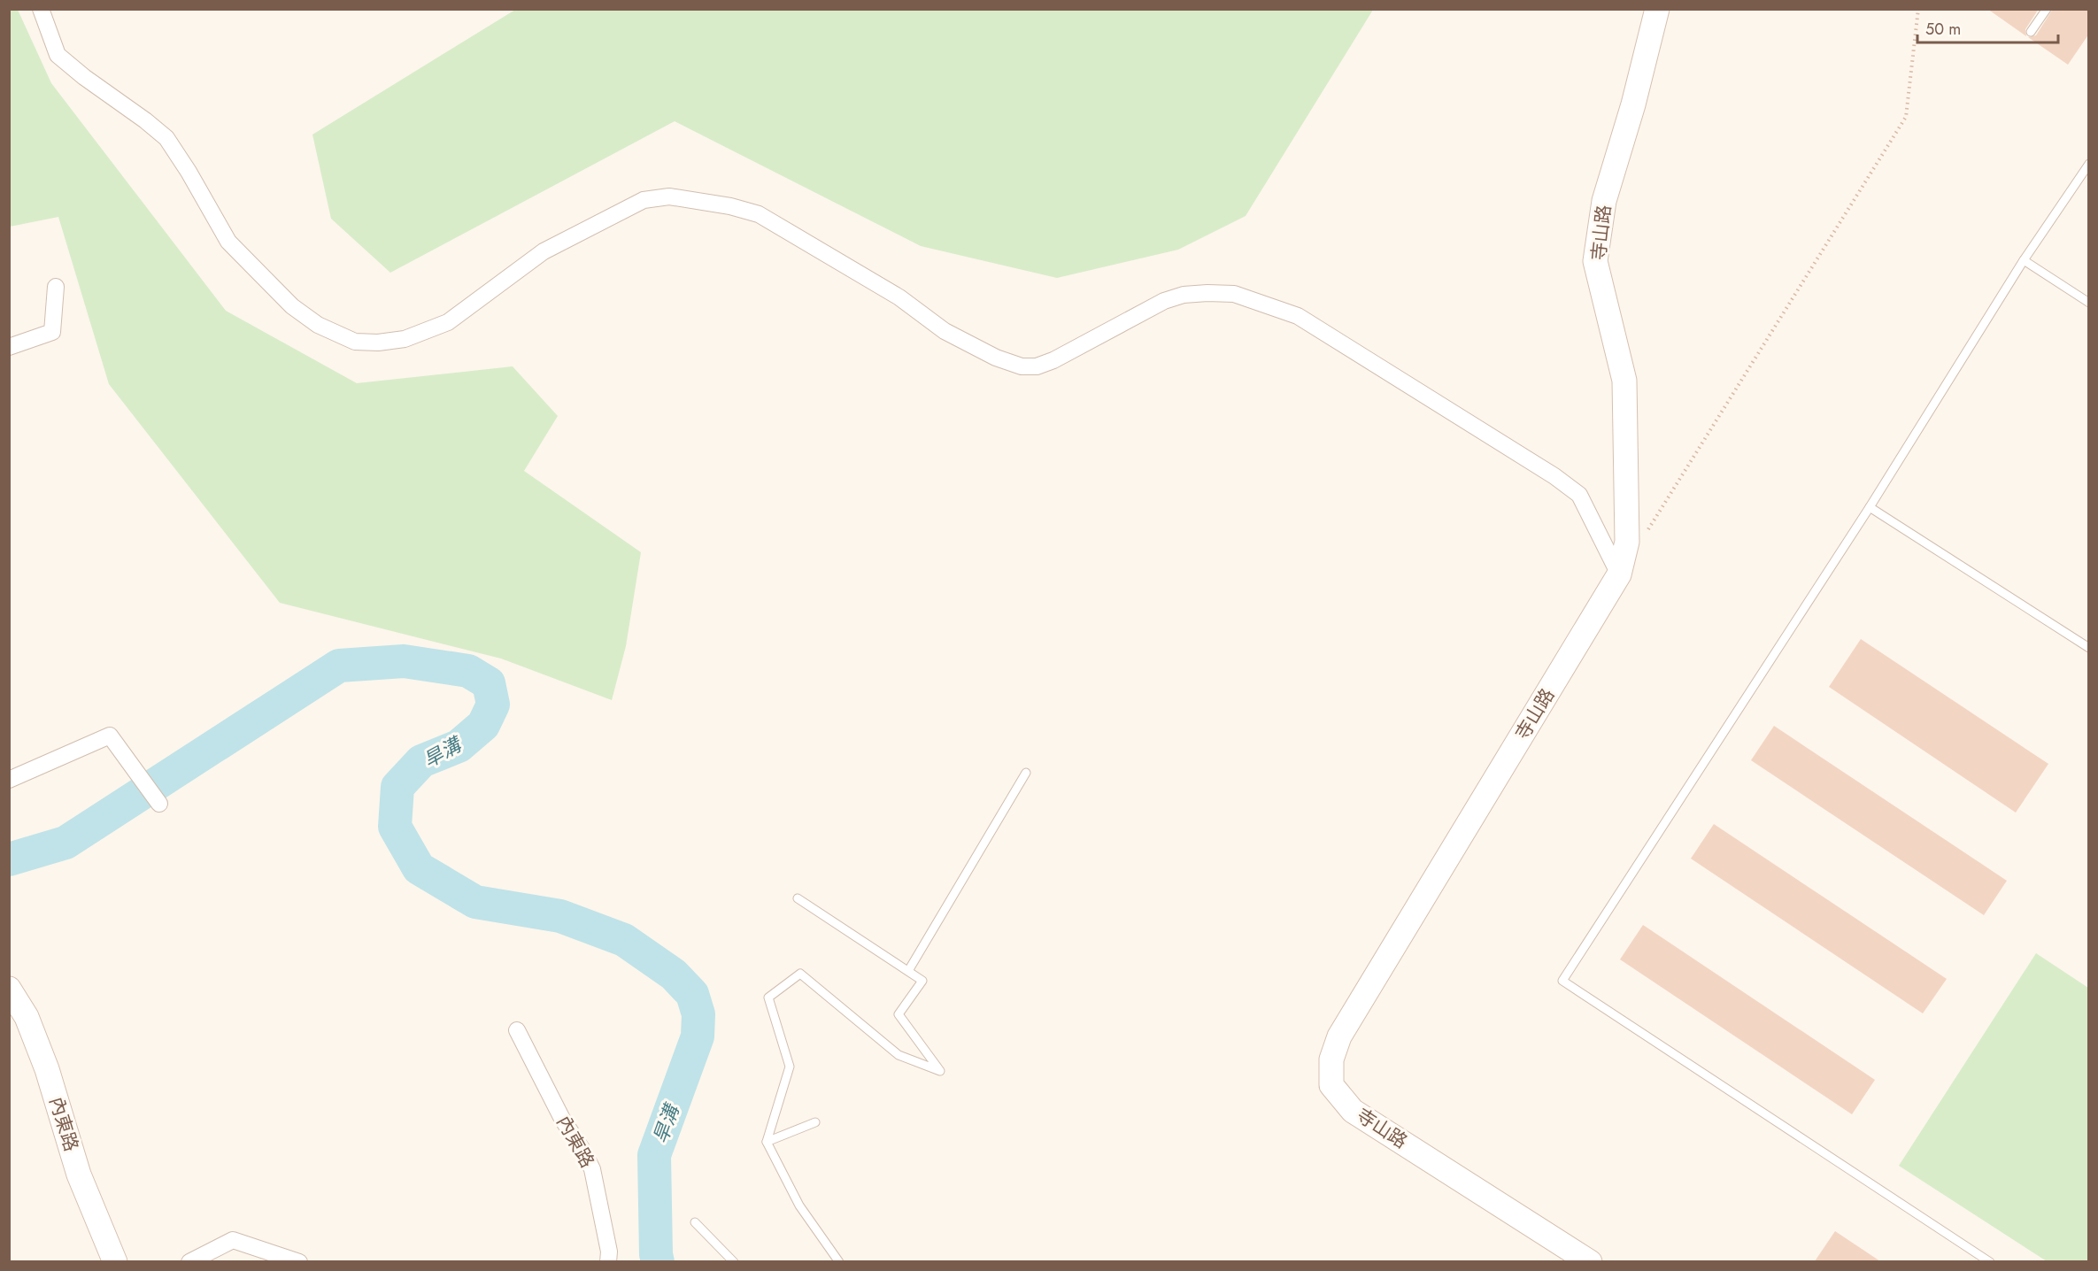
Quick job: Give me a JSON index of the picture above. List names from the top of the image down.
{
  "streets": {
    "street": ["寺山路", "內東路"]
  },
  "water": ["旱溝"],
  "scale_bar": "50 m"
}
